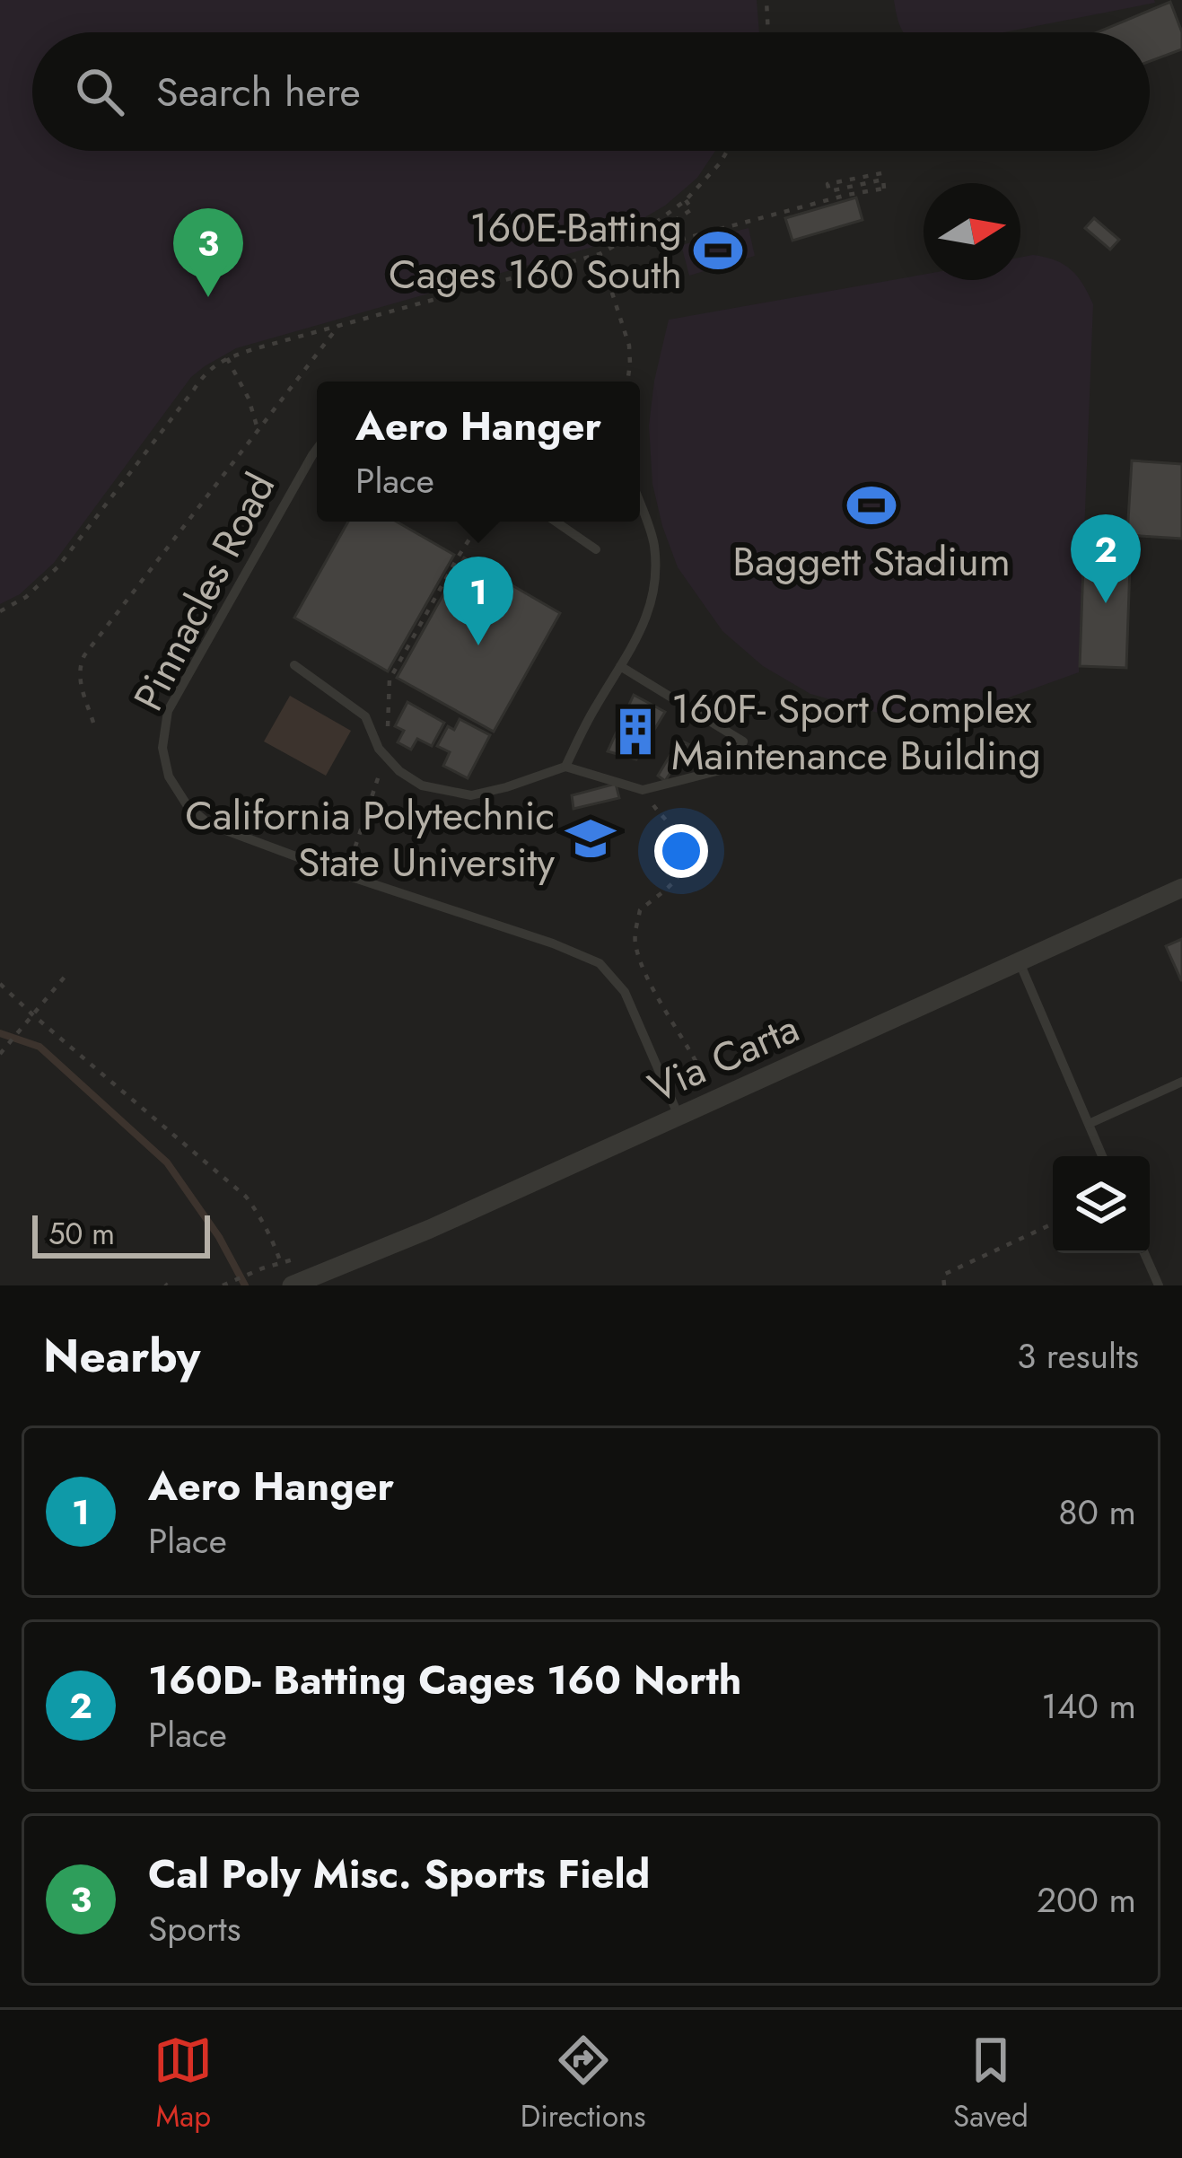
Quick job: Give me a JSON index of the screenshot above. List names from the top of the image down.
{
  "streets": {
    "street": ["Via Carta"],
    "lane": ["Pinnacles Road"]
  },
  "crossings": [
    ["Pinnacles Road", "Via Carta"]
  ],
  "places": {
    "sports": ["160E-Batting Cages 160 South", "Baggett Stadium"],
    "building": ["160F- Sport Complex Maintenance Building"],
    "school or university": ["California Polytechnic State University"]
  },
  "scale_bar": "50 m",
  "north": "right",
  "page": {
    "search": "Search here",
    "pins": ["3", "2", "1"],
    "popup": ["Aero Hanger", "Place"],
    "scale": "50 m",
    "heading": ["Nearby", "3 results"],
    "list": [
      {
        "mark": "1",
        "name": "Aero Hanger",
        "note": "Place",
        "value": "80 m"
      },
      {
        "mark": "2",
        "name": "160D- Batting Cages 160 North",
        "note": "Place",
        "value": "140 m"
      },
      {
        "mark": "3",
        "name": "Cal Poly Misc. Sports Field",
        "note": "Sports",
        "value": "200 m"
      }
    ],
    "nav": ["Map", "Directions", "Saved"]
  }
}
